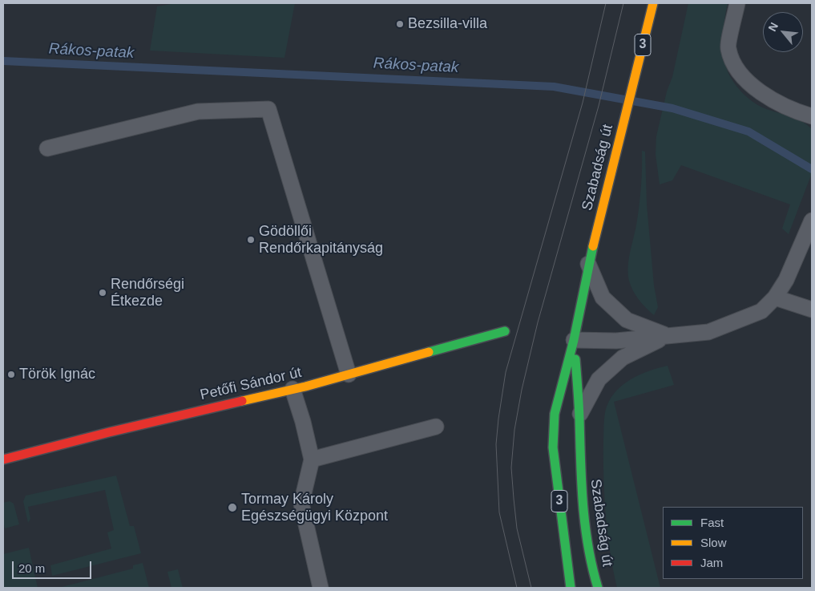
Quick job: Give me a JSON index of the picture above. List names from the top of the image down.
{
  "streets": {
    "main road": ["3", "Szabadság út", "Petőfi Sándor út"]
  },
  "water": ["Rákos-patak"],
  "places": [
    "Bezsilla-villa",
    "Gödöllői Rendőrkapitányság",
    "Rendőrségi Étkezde",
    "Török Ignác",
    "Tormay Károly Egészségügyi Központ"
  ],
  "legend": ["Fast", "Slow", "Jam"],
  "scale_bar": "20 m",
  "north": "top left"
}
